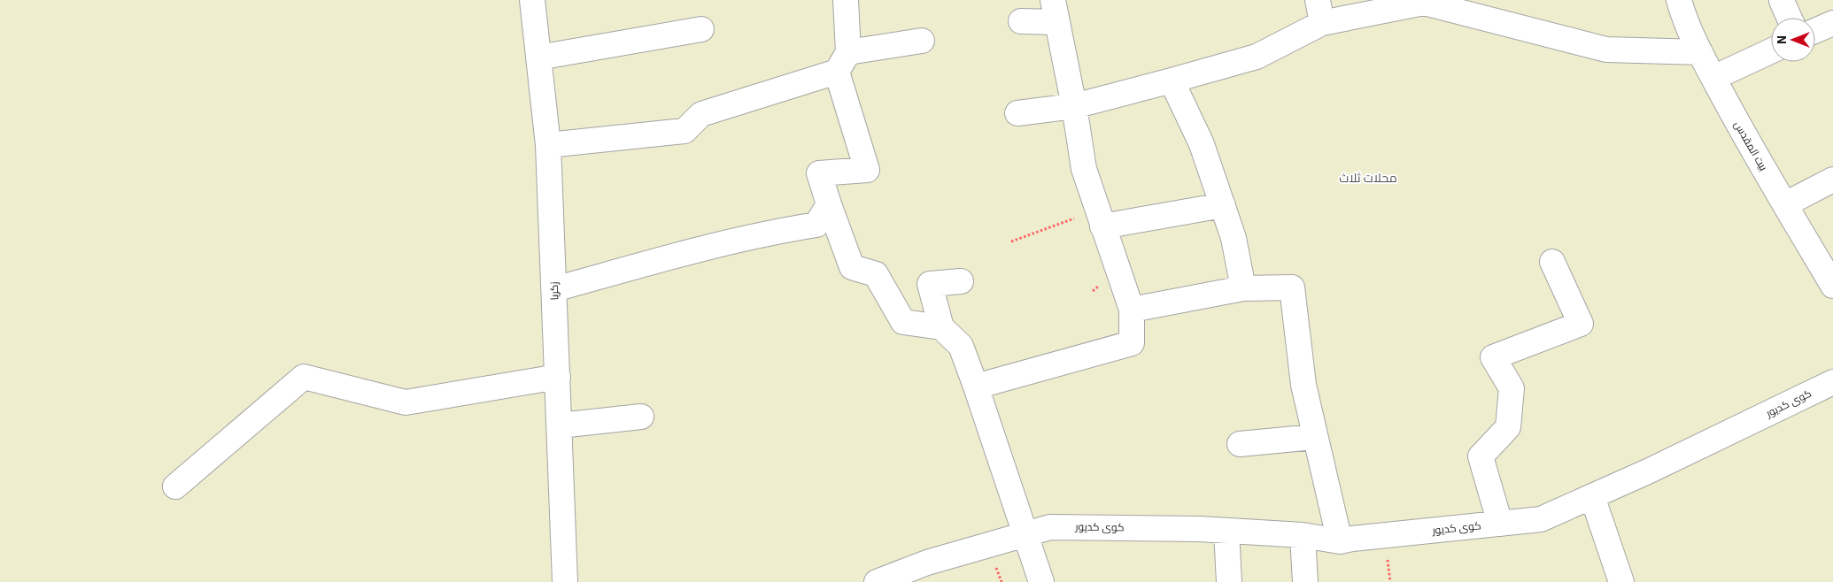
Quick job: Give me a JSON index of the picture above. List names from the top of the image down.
{
  "streets": {
    "street": ["بیت المقدس", "زکریا", "کوی کدیور"]
  },
  "districts": ["محلات ثلاث"],
  "north": "left"
}
